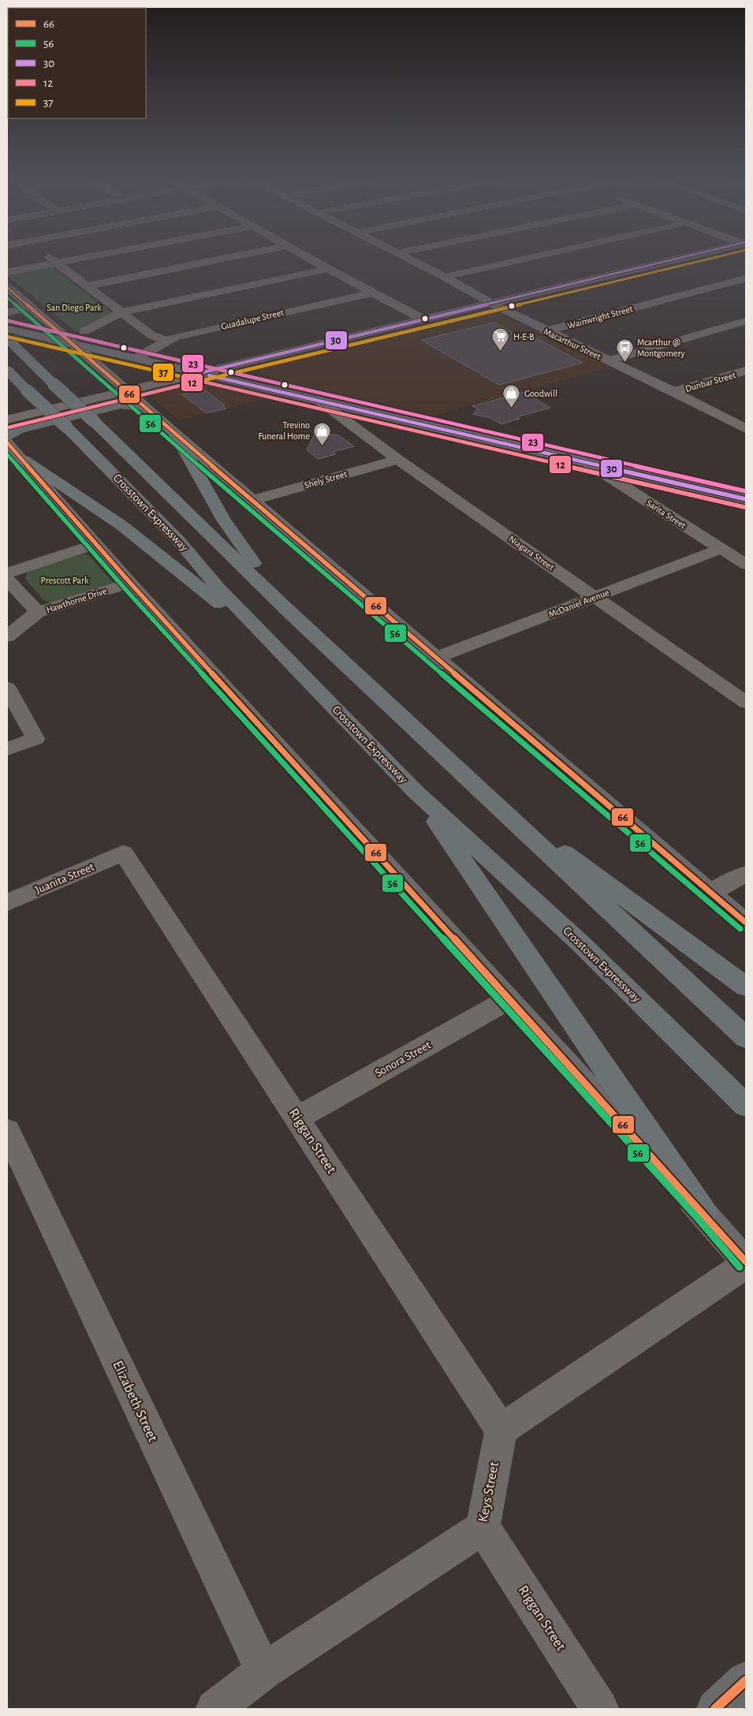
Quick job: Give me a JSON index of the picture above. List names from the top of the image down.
{
  "streets": {
    "highway": ["Crosstown Expressway"],
    "street": [
      "Wainwright Street",
      "Guadalupe Street",
      "Macarthur Street",
      "Dunbar Street",
      "Shely Street",
      "Sarita Street",
      "Niagara Street",
      "Hawthorne Drive",
      "McDaniel Avenue",
      "Juanita Street",
      "Sonora Street",
      "Riggan Street",
      "Elizabeth Street",
      "Keys Street"
    ]
  },
  "crossings": [
    ["Wainwright Street", "Macarthur Street"],
    ["Macarthur Street", "Dunbar Street"],
    ["Shely Street", "Niagara Street"],
    ["Sarita Street", "McDaniel Avenue"],
    ["Niagara Street", "McDaniel Avenue"],
    ["Juanita Street", "Riggan Street"],
    ["Sonora Street", "Riggan Street"],
    ["Riggan Street", "Keys Street"],
    ["Elizabeth Street", "Keys Street"]
  ],
  "parks": ["San Diego Park", "Prescott Park"],
  "places": {
    "supermarket": ["H-E-B"],
    "bus stop": ["Mcarthur @ Montgomery"],
    "shop": ["Goodwill", "Trevino Funeral Home"]
  },
  "lines": [
    "transit line 30",
    "transit line 37",
    "transit line 66",
    "transit line 56",
    "transit line 23",
    "transit line 12"
  ],
  "legend": [
    "66",
    "56",
    "30",
    "12",
    "37"
  ]
}
